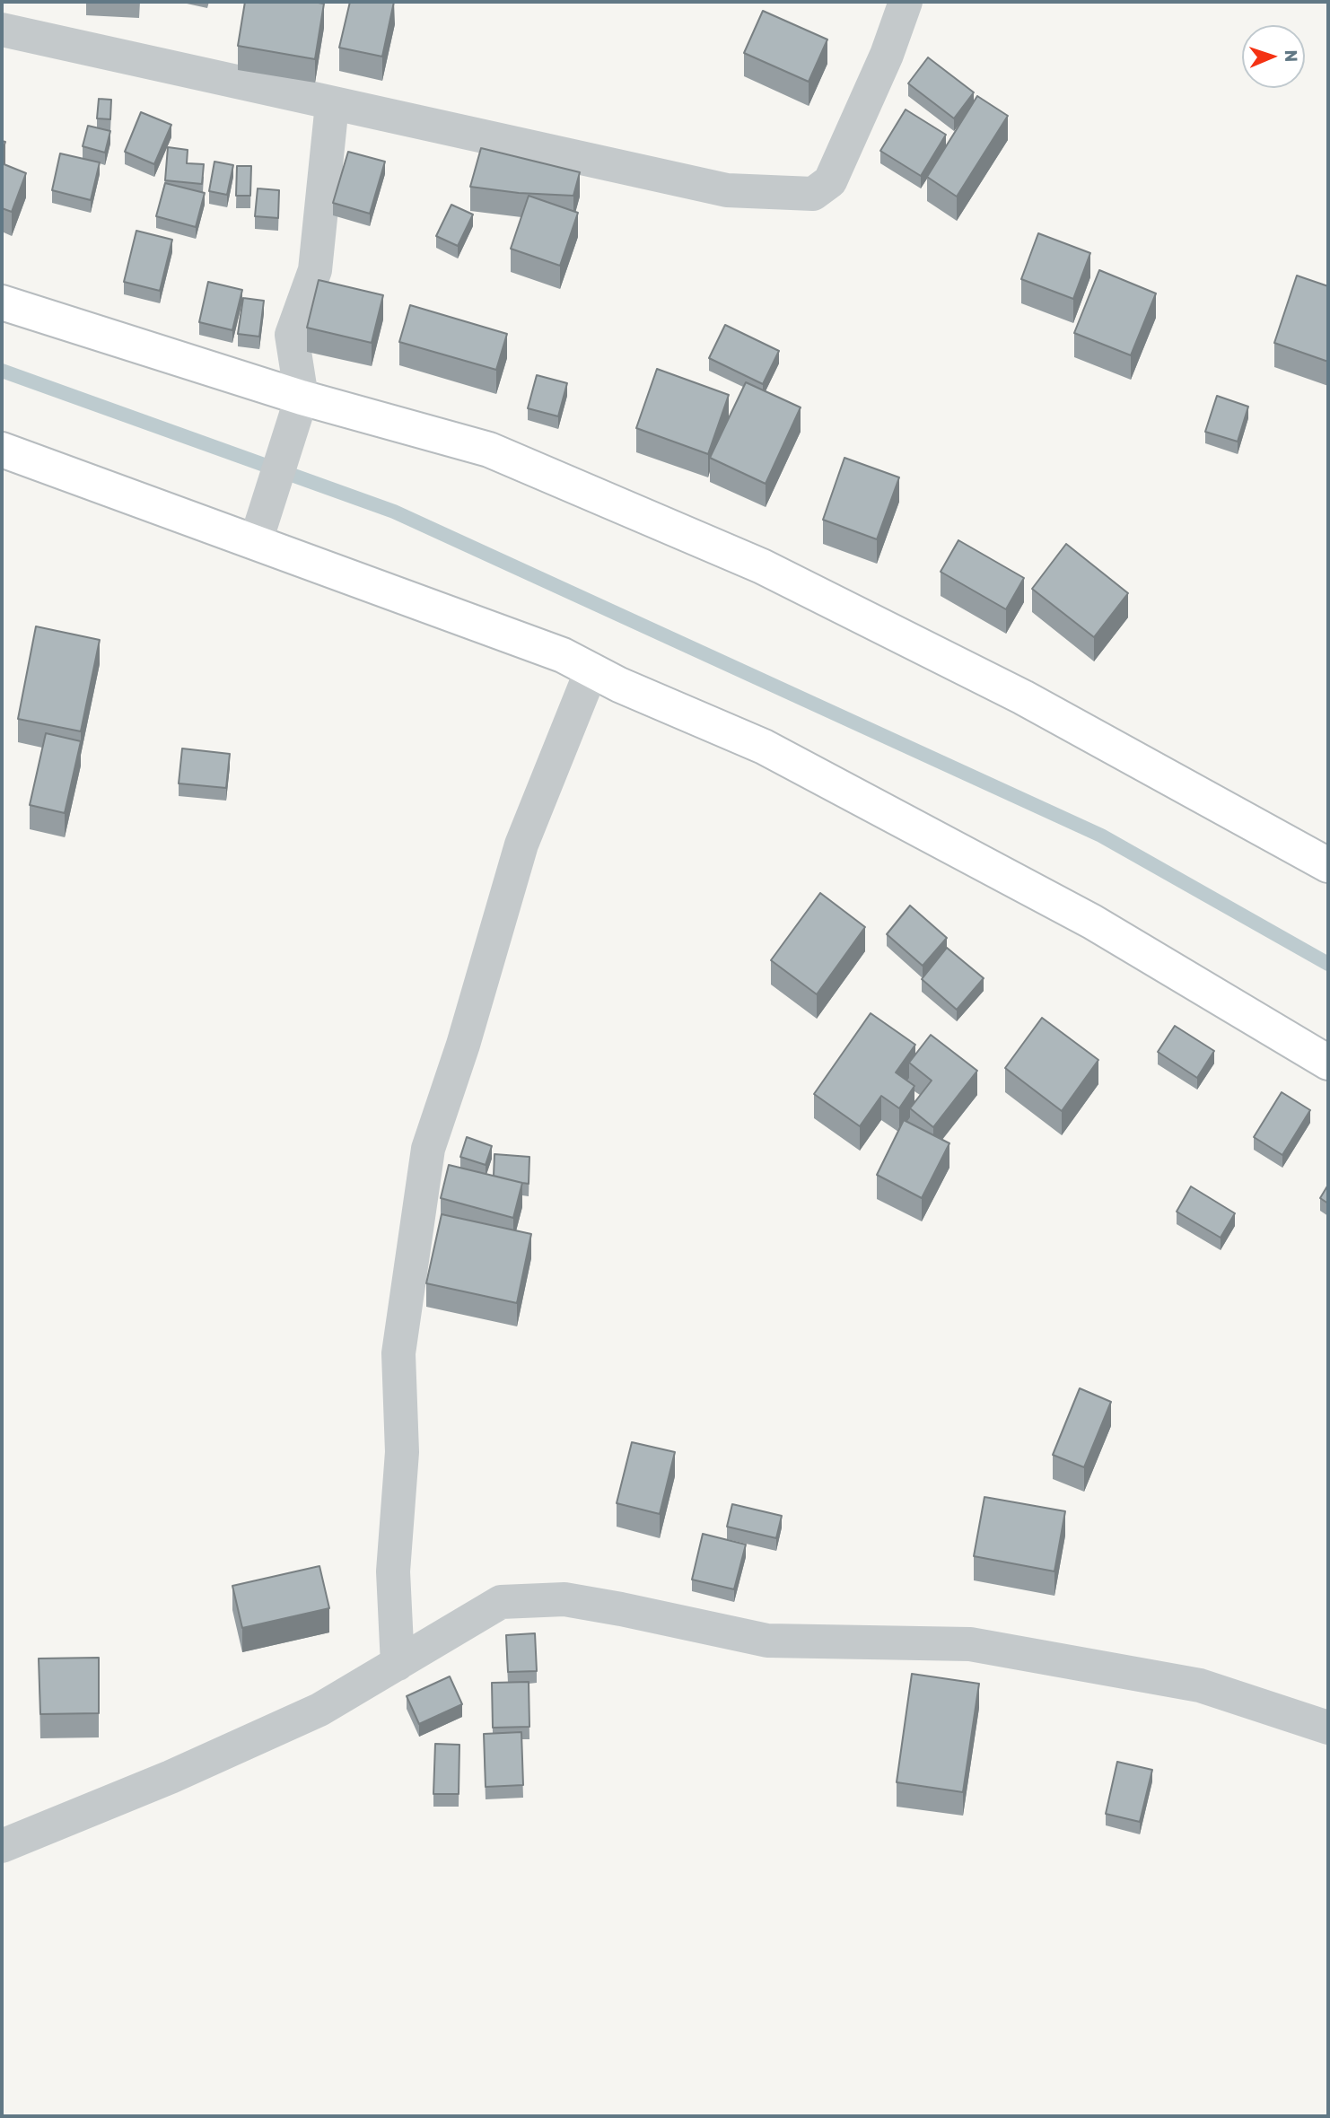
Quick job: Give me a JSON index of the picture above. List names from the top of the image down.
{
  "north": "right"
}
